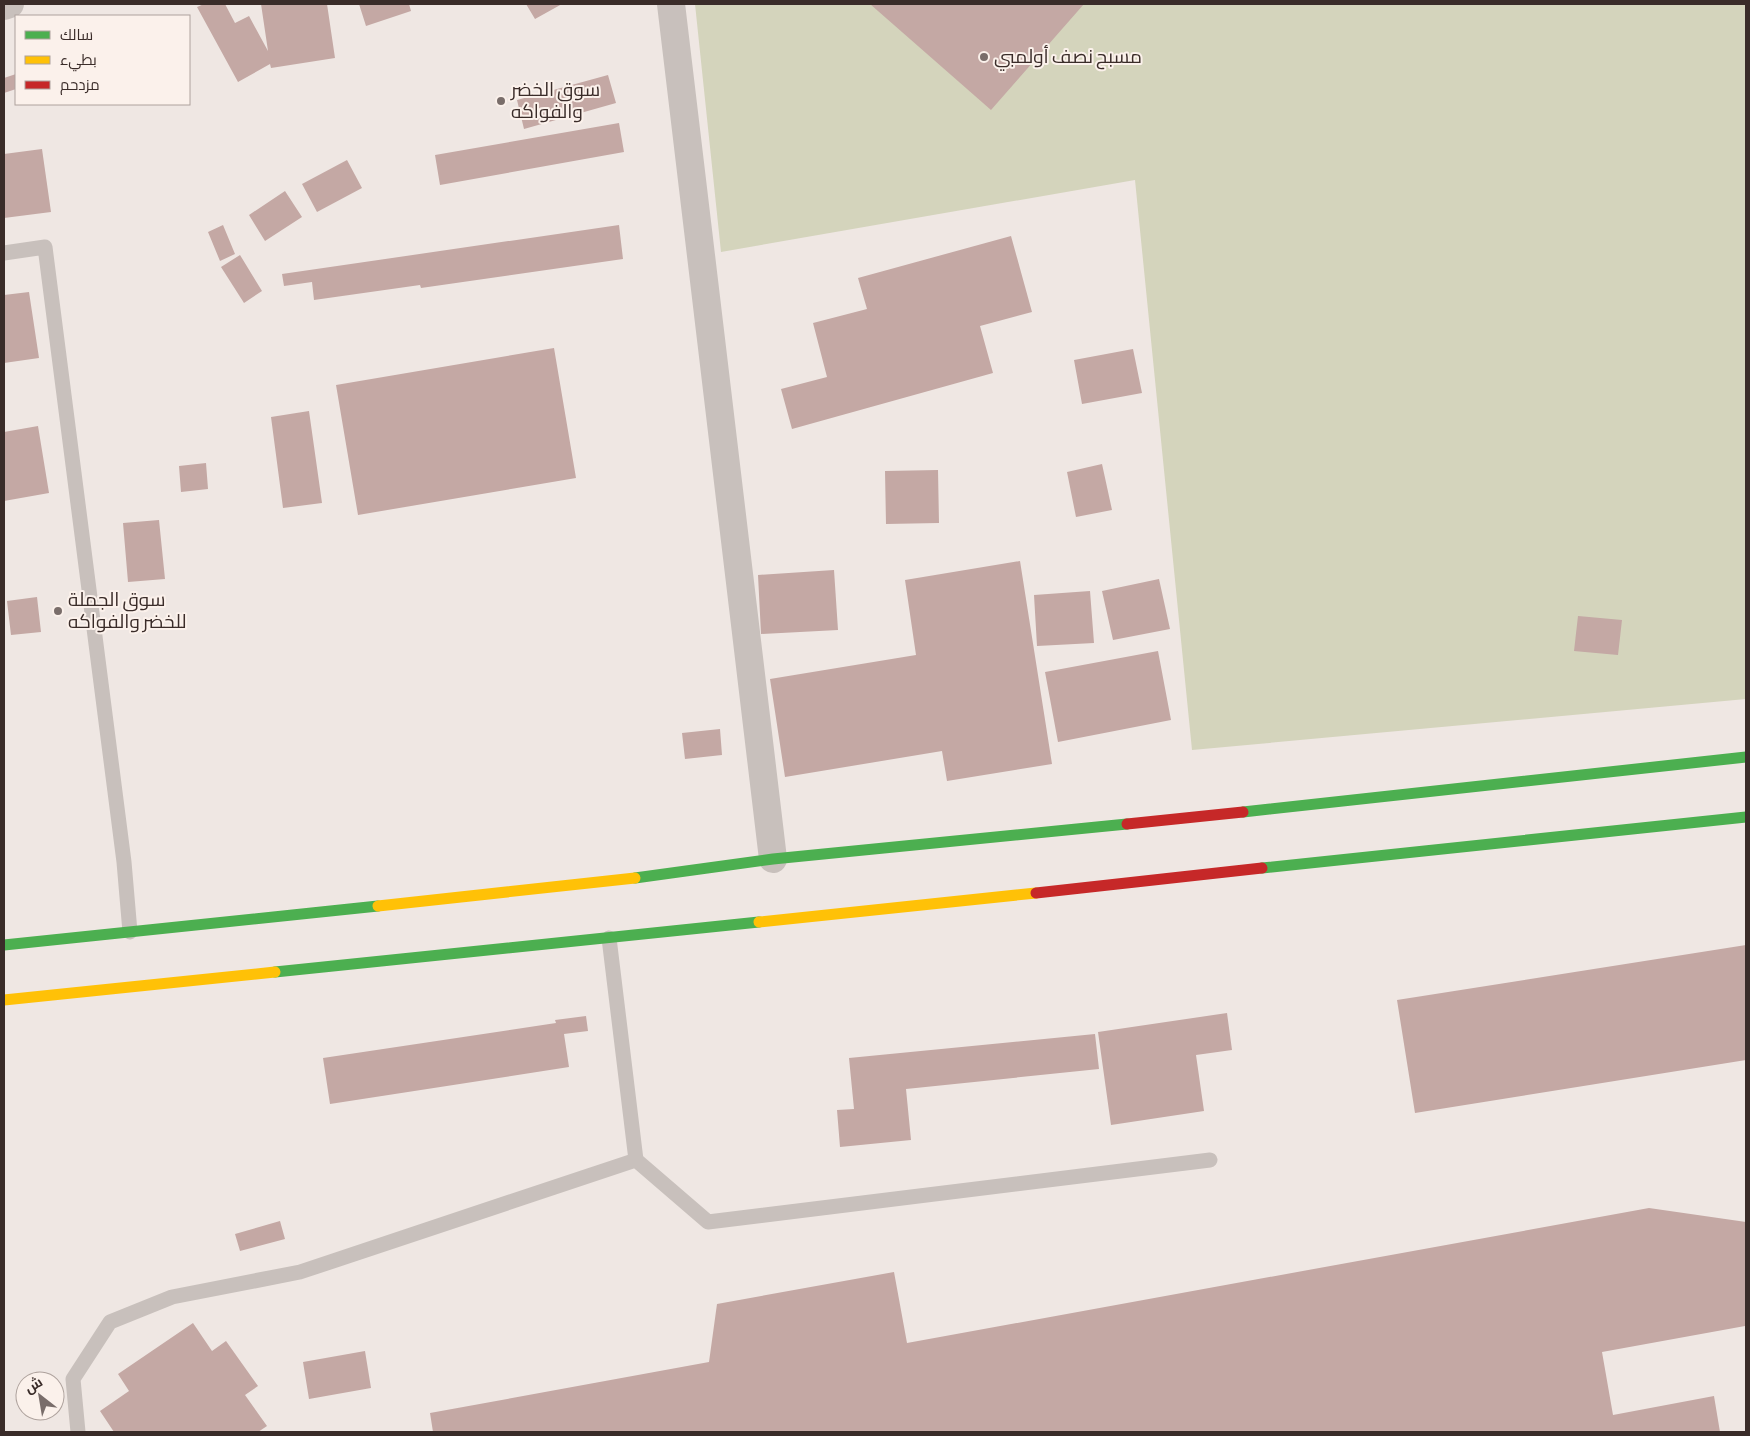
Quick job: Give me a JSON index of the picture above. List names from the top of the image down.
{
  "places": ["مسبح نصف أولمبي", "سوق الخضر والفواكه", "سوق الجملة للخضر والفواكه"],
  "legend": ["سالك", "بطيء", "مزدحم"],
  "north": "top left"
}
